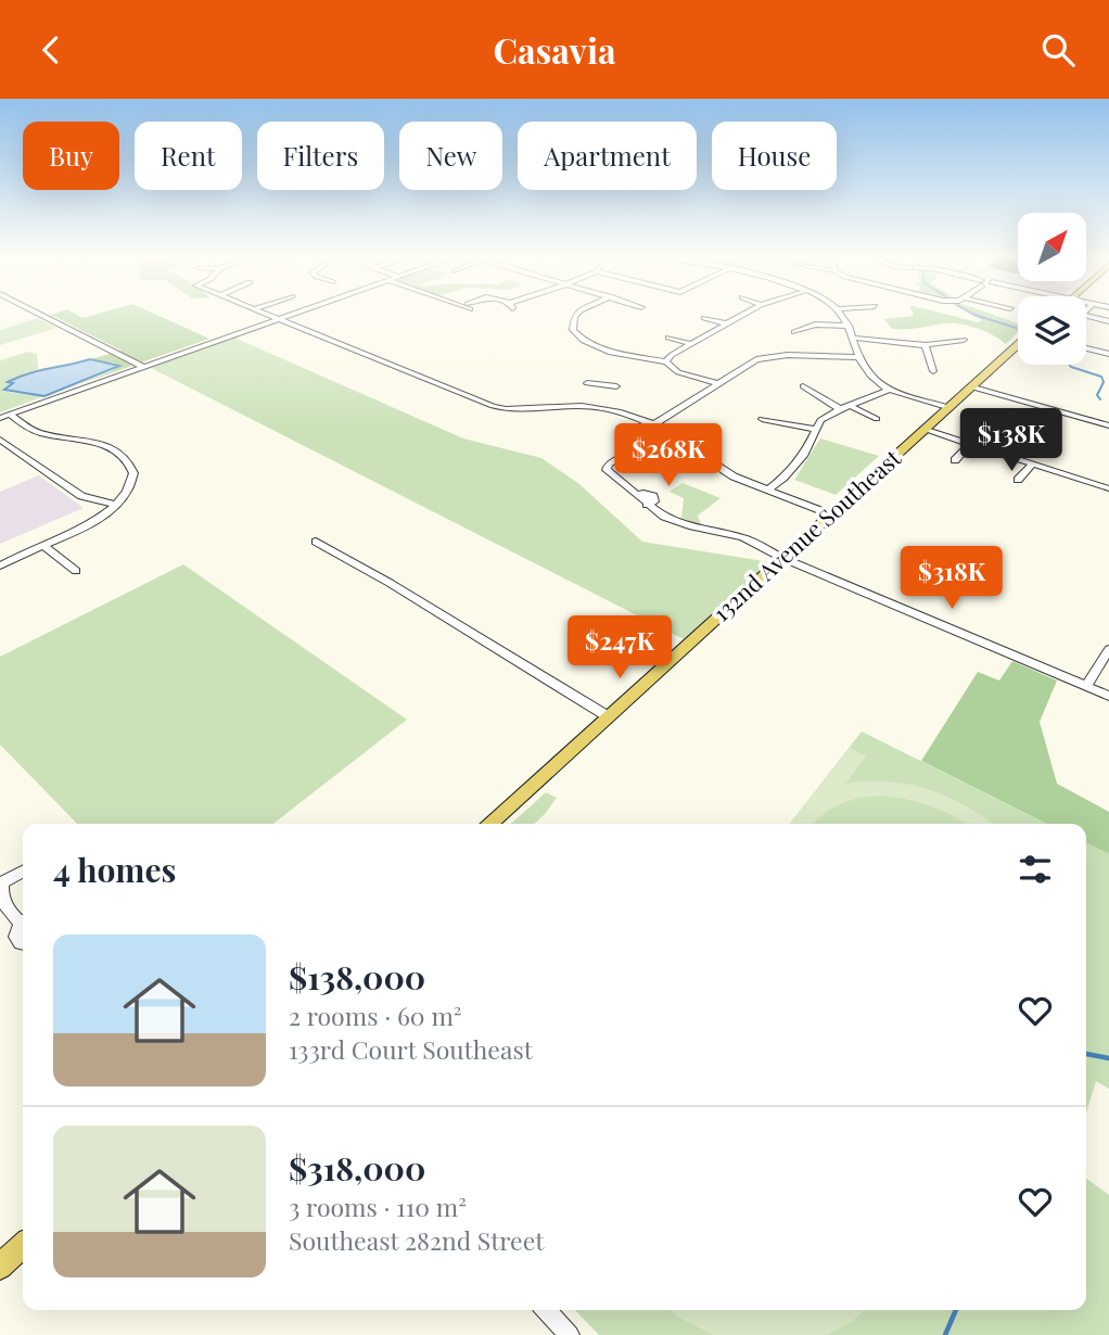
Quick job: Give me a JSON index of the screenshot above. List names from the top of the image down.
{
  "streets": {
    "main road": ["132nd Avenue Southeast"]
  },
  "north": "top right",
  "page": {
    "header": "Casavia",
    "chip": [
      "Buy",
      "Rent",
      "Filters",
      "New",
      "Apartment",
      "House"
    ],
    "price": [
      "$138K",
      "$268K",
      "$318K",
      "$247K"
    ],
    "heading": "4 homes",
    "list": [
      {
        "name": "$138,000",
        "note": "2 rooms · 60 m² · 133rd Court Southeast"
      },
      {
        "name": "$318,000",
        "note": "3 rooms · 110 m² · Southeast 282nd Street"
      }
    ]
  }
}
